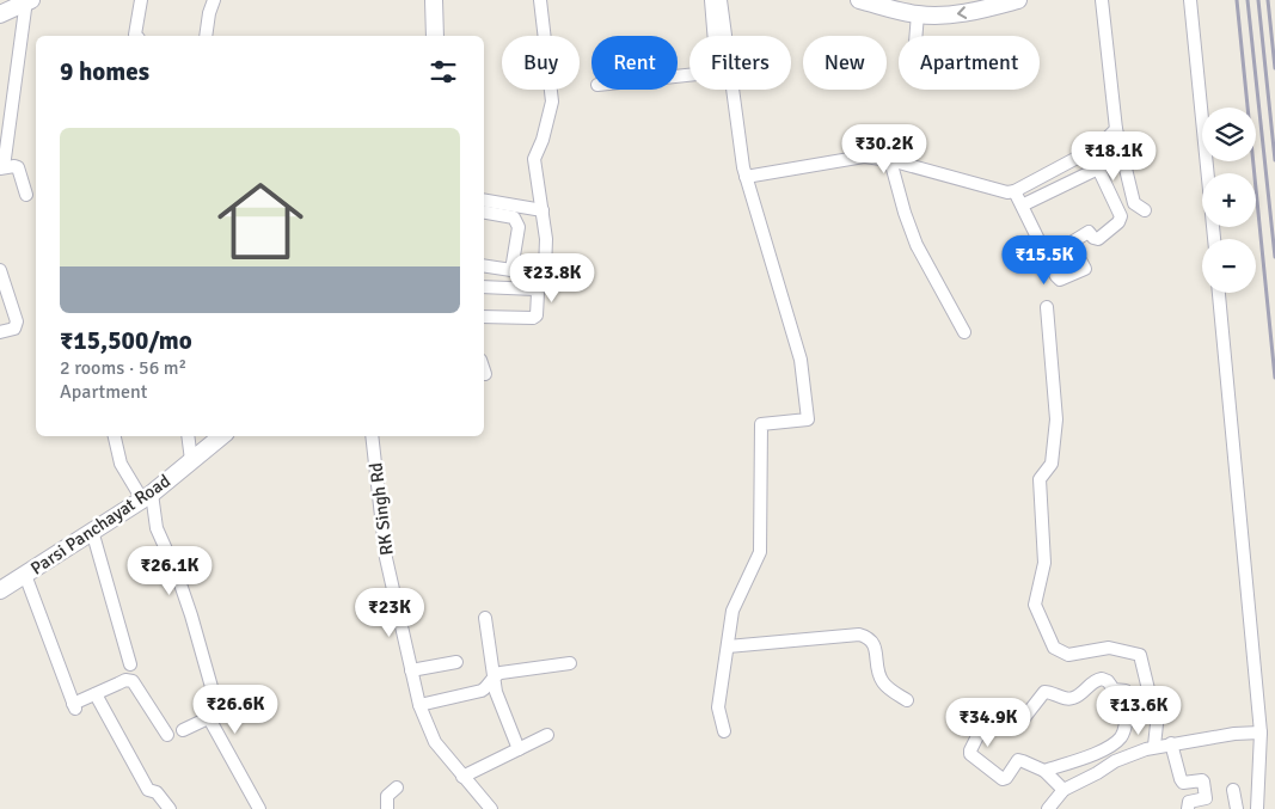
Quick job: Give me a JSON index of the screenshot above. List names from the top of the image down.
{
  "streets": {
    "street": ["RK Singh Rd", "Parsi Panchayat Road"]
  },
  "page": {
    "chip": [
      "Buy",
      "Rent",
      "Filters",
      "New",
      "Apartment"
    ],
    "heading": "9 homes",
    "map_buttons": ["+", "−"],
    "list": [
      {
        "name": "₹15,500/mo",
        "note": "2 rooms · 56 m² · Apartment"
      }
    ],
    "price": [
      "₹30.2K",
      "₹18.1K",
      "₹15.5K",
      "₹23.8K",
      "₹26.1K",
      "₹23K",
      "₹26.6K",
      "₹13.6K",
      "₹34.9K"
    ]
  }
}
